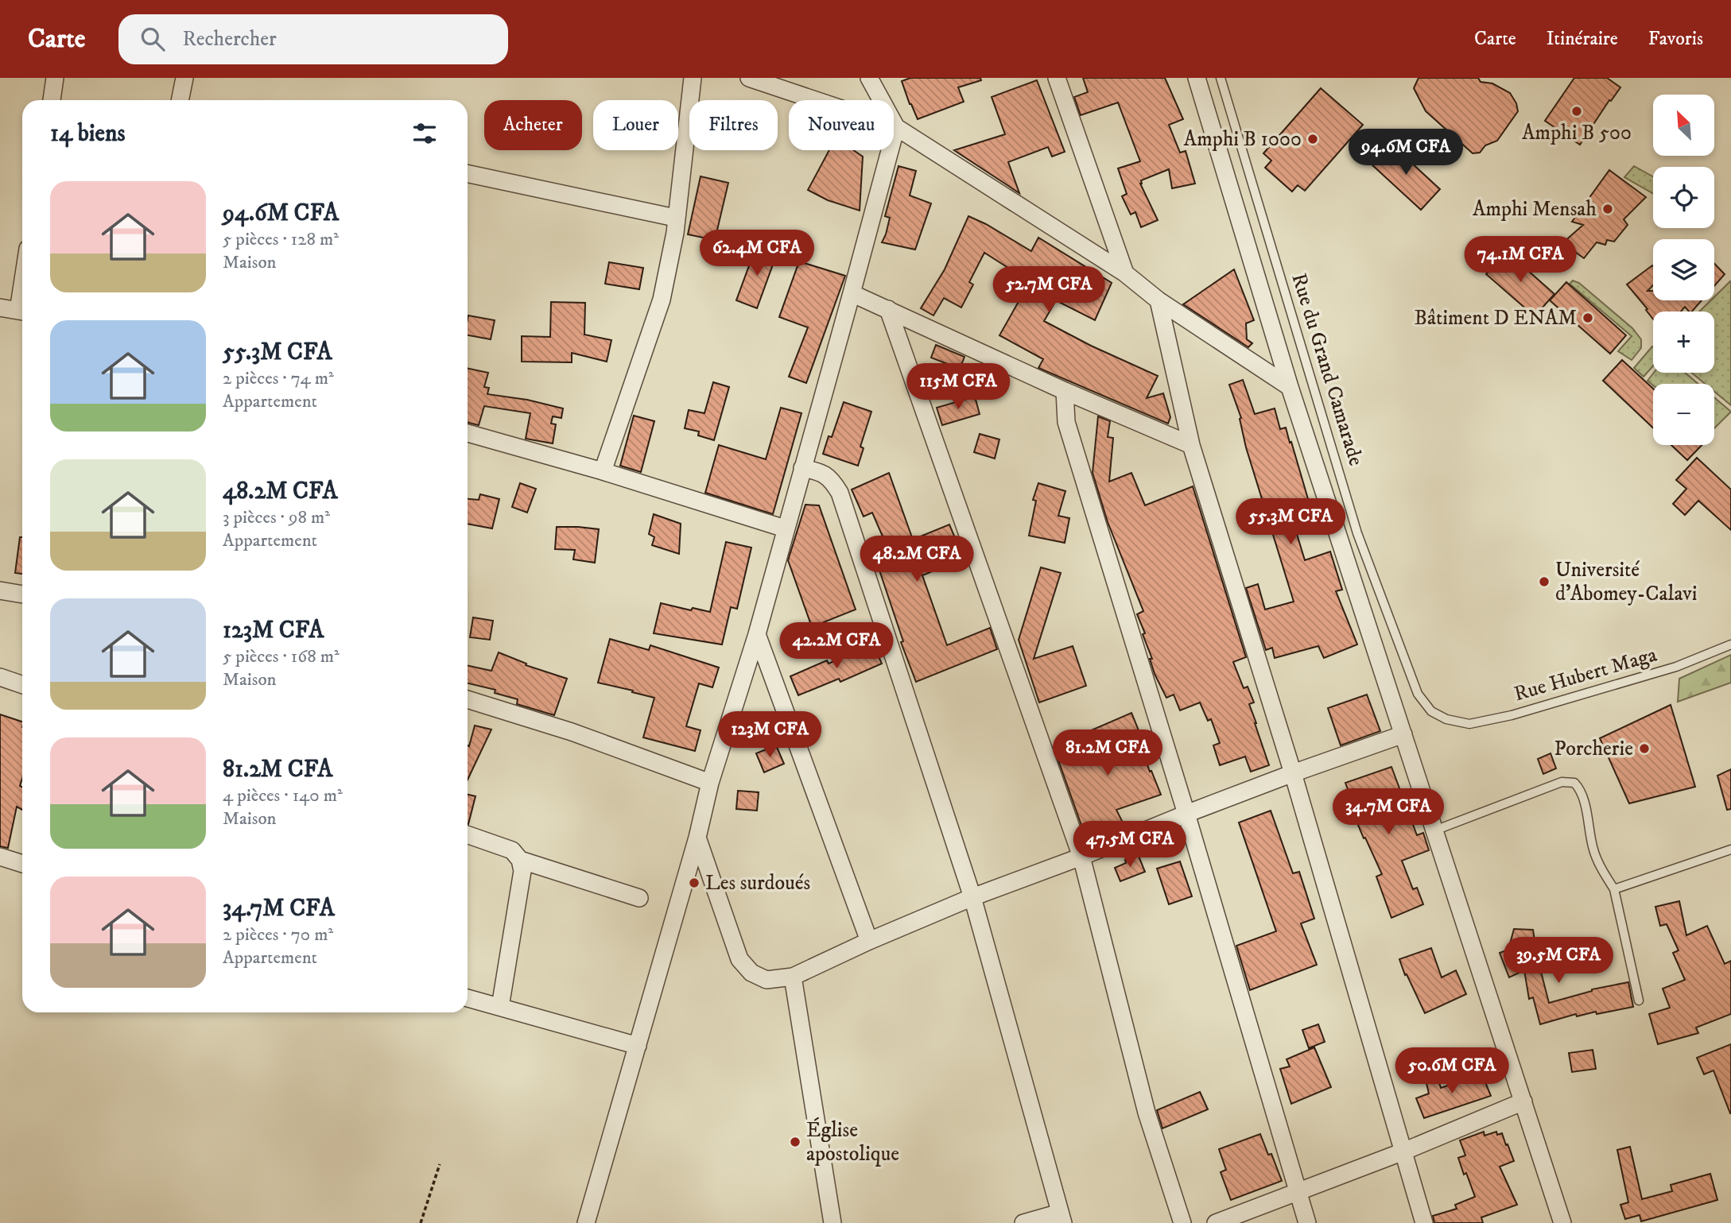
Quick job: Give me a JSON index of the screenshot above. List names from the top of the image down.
{
  "streets": {
    "lane": ["Rue du Grand Camarade", "Rue Hubert Maga"]
  },
  "crossings": [
    ["Rue du Grand Camarade", "Rue Hubert Maga"]
  ],
  "places": [
    "Amphi B 500",
    "Amphi B 1000",
    "Amphi Mensah",
    "Bâtiment D ENAM",
    "Université d'Abomey-Calavi",
    "Porcherie",
    "Les surdoués",
    "Église apostolique"
  ],
  "north": "top left",
  "page": {
    "header": "Carte",
    "search": "Rechercher",
    "nav": ["Carte", "Itinéraire", "Favoris"],
    "map_buttons": ["+", "−"],
    "chip": [
      "Acheter",
      "Louer",
      "Filtres",
      "Nouveau"
    ],
    "heading": "14 biens",
    "price": [
      "94.6M CFA",
      "62.4M CFA",
      "74.1M CFA",
      "52.7M CFA",
      "115M CFA",
      "55.3M CFA",
      "48.2M CFA",
      "42.2M CFA",
      "123M CFA",
      "81.2M CFA",
      "34.7M CFA",
      "47.5M CFA",
      "39.5M CFA",
      "50.6M CFA"
    ],
    "list": [
      {
        "name": "94.6M CFA",
        "note": "5 pièces · 128 m² · Maison"
      },
      {
        "name": "55.3M CFA",
        "note": "2 pièces · 74 m² · Appartement"
      },
      {
        "name": "48.2M CFA",
        "note": "3 pièces · 98 m² · Appartement"
      },
      {
        "name": "123M CFA",
        "note": "5 pièces · 168 m² · Maison"
      },
      {
        "name": "81.2M CFA",
        "note": "4 pièces · 140 m² · Maison"
      },
      {
        "name": "34.7M CFA",
        "note": "2 pièces · 70 m² · Appartement"
      }
    ]
  }
}
